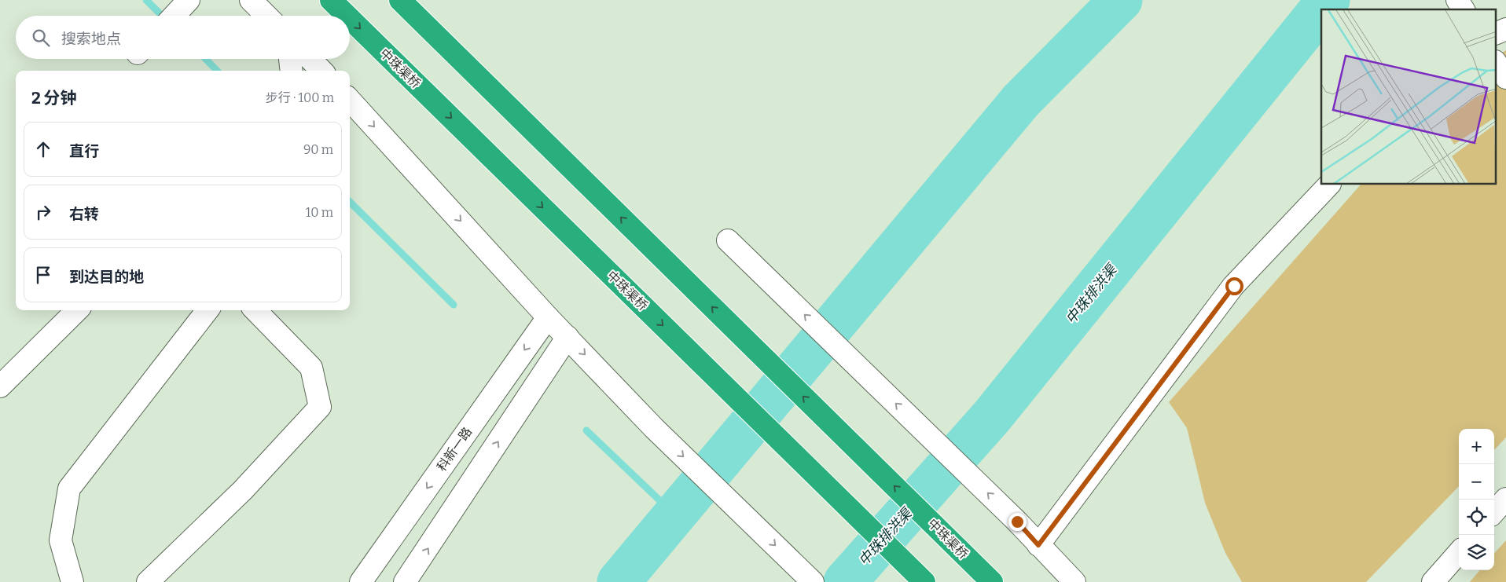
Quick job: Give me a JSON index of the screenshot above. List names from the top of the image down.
{
  "streets": {
    "highway": ["中珠渠桥"],
    "street": ["科新一路"]
  },
  "water": ["中珠排洪渠"],
  "page": {
    "search": "搜索地点",
    "heading": ["2 分钟", "步行 · 100 m"],
    "list": [
      ["直行", "90 m"],
      ["右转", "10 m"],
      "到达目的地"
    ],
    "map_buttons": ["+", "−"]
  }
}
